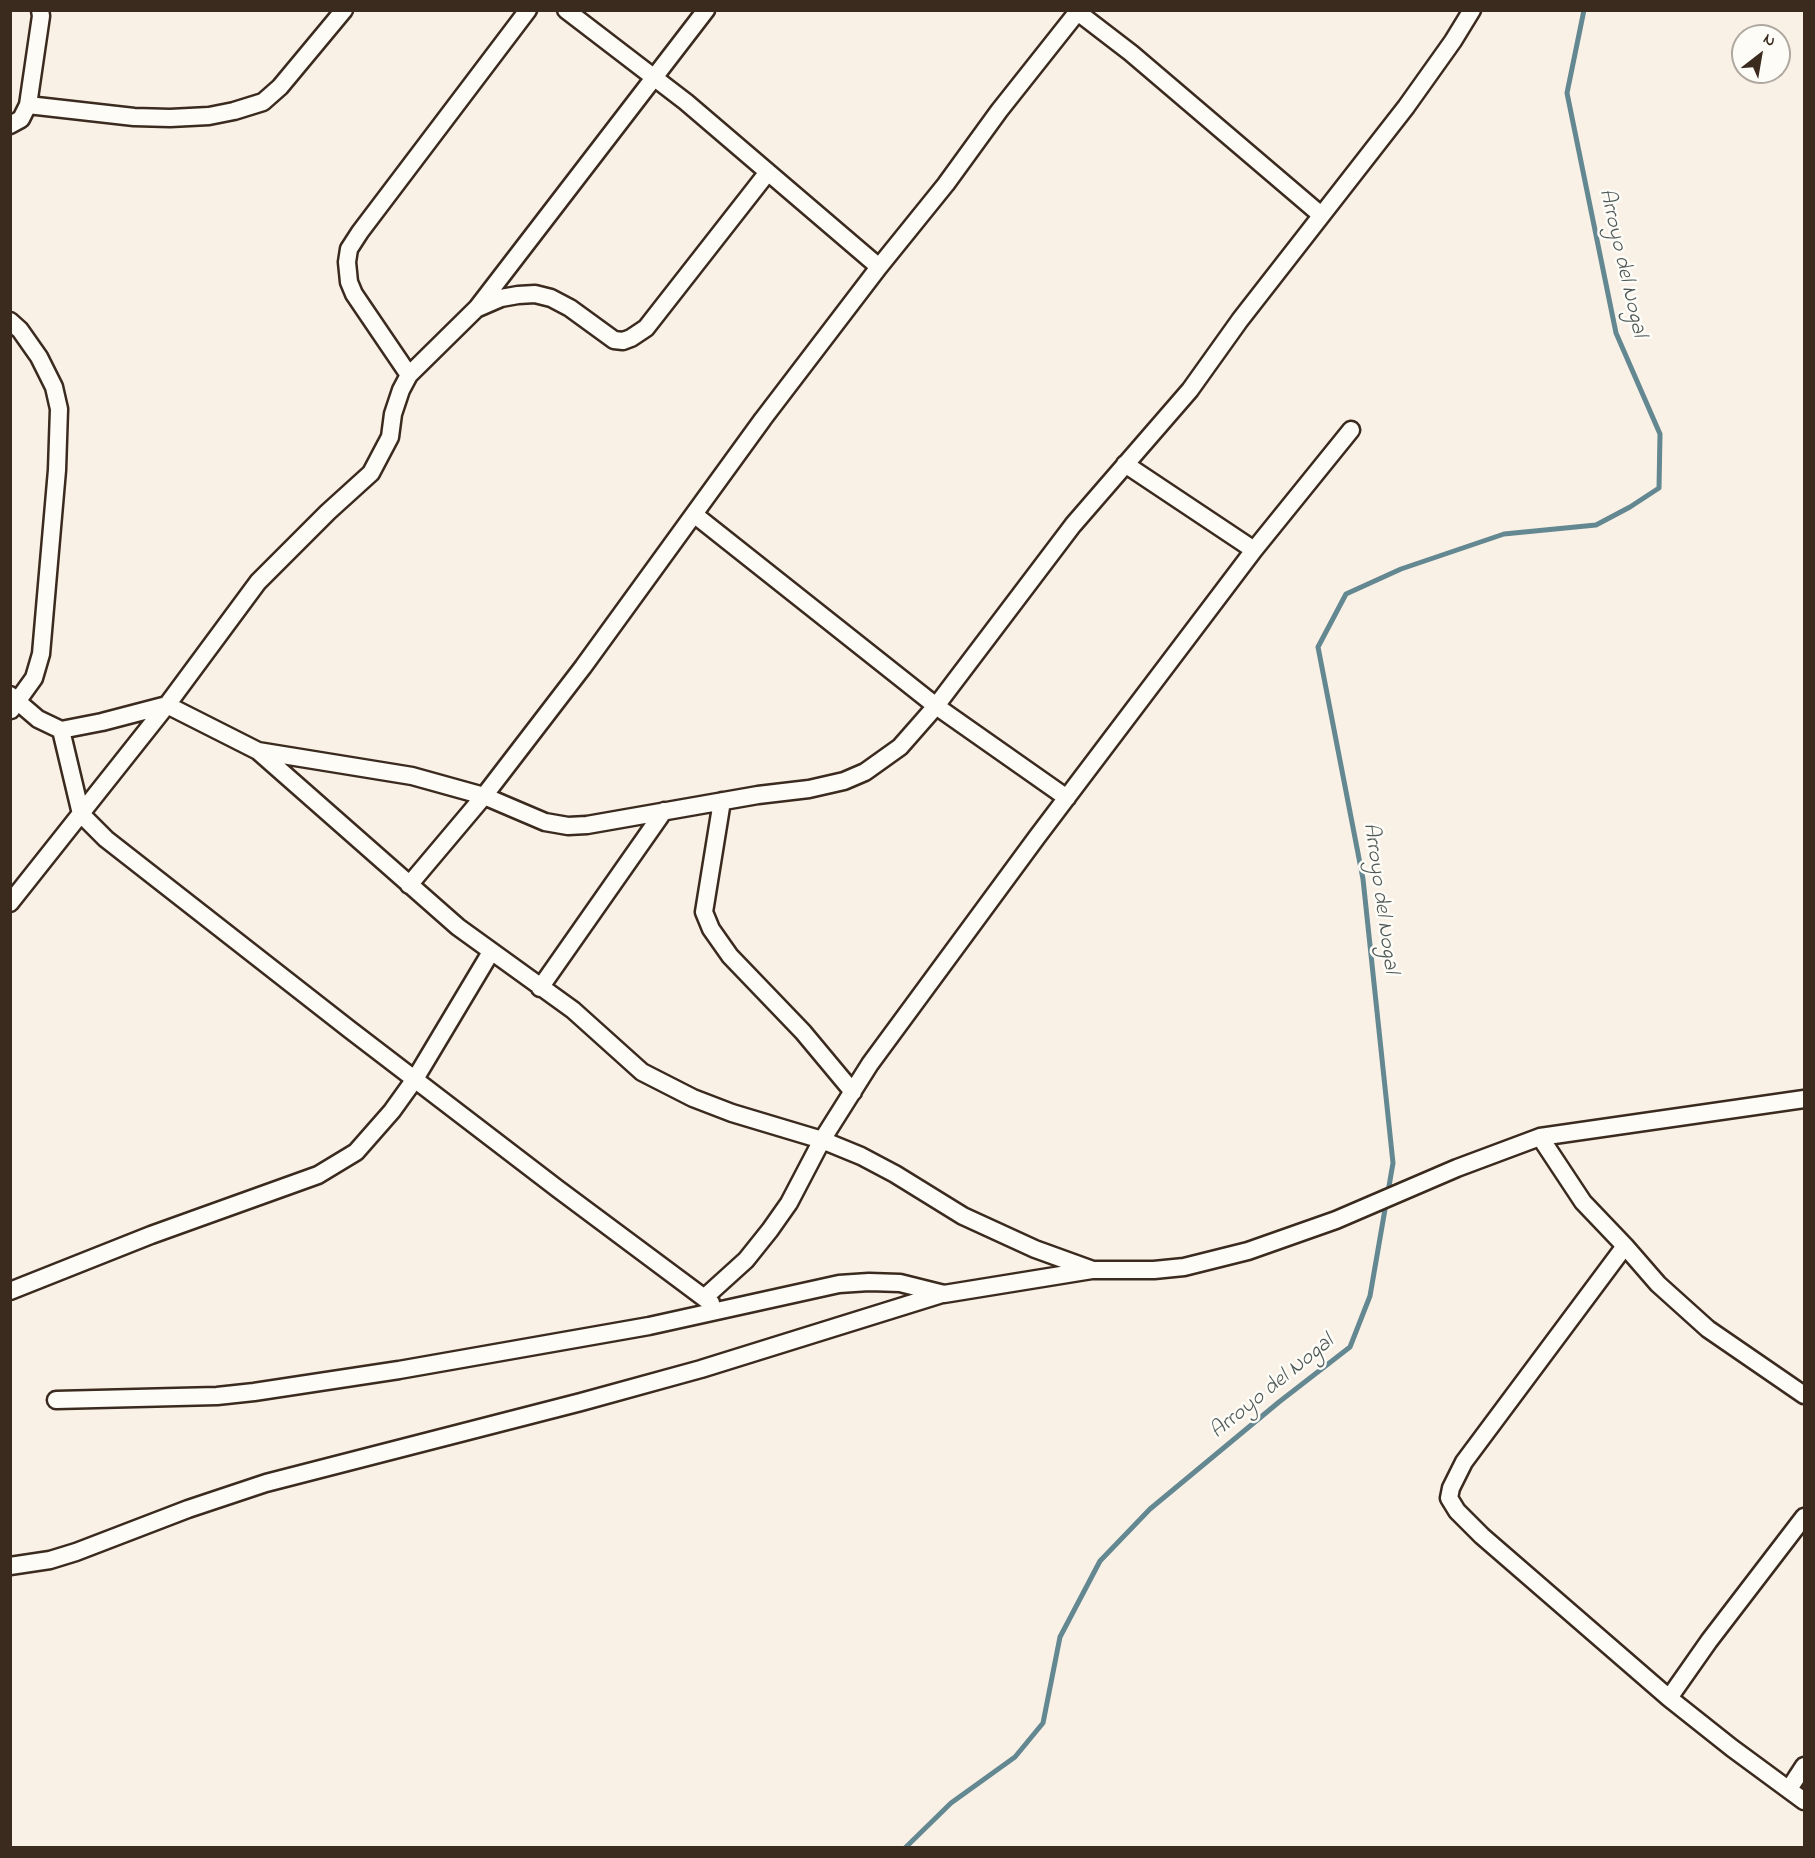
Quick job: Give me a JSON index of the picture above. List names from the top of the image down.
{
  "water": ["Arroyo del Nogal"],
  "north": "top right"
}
